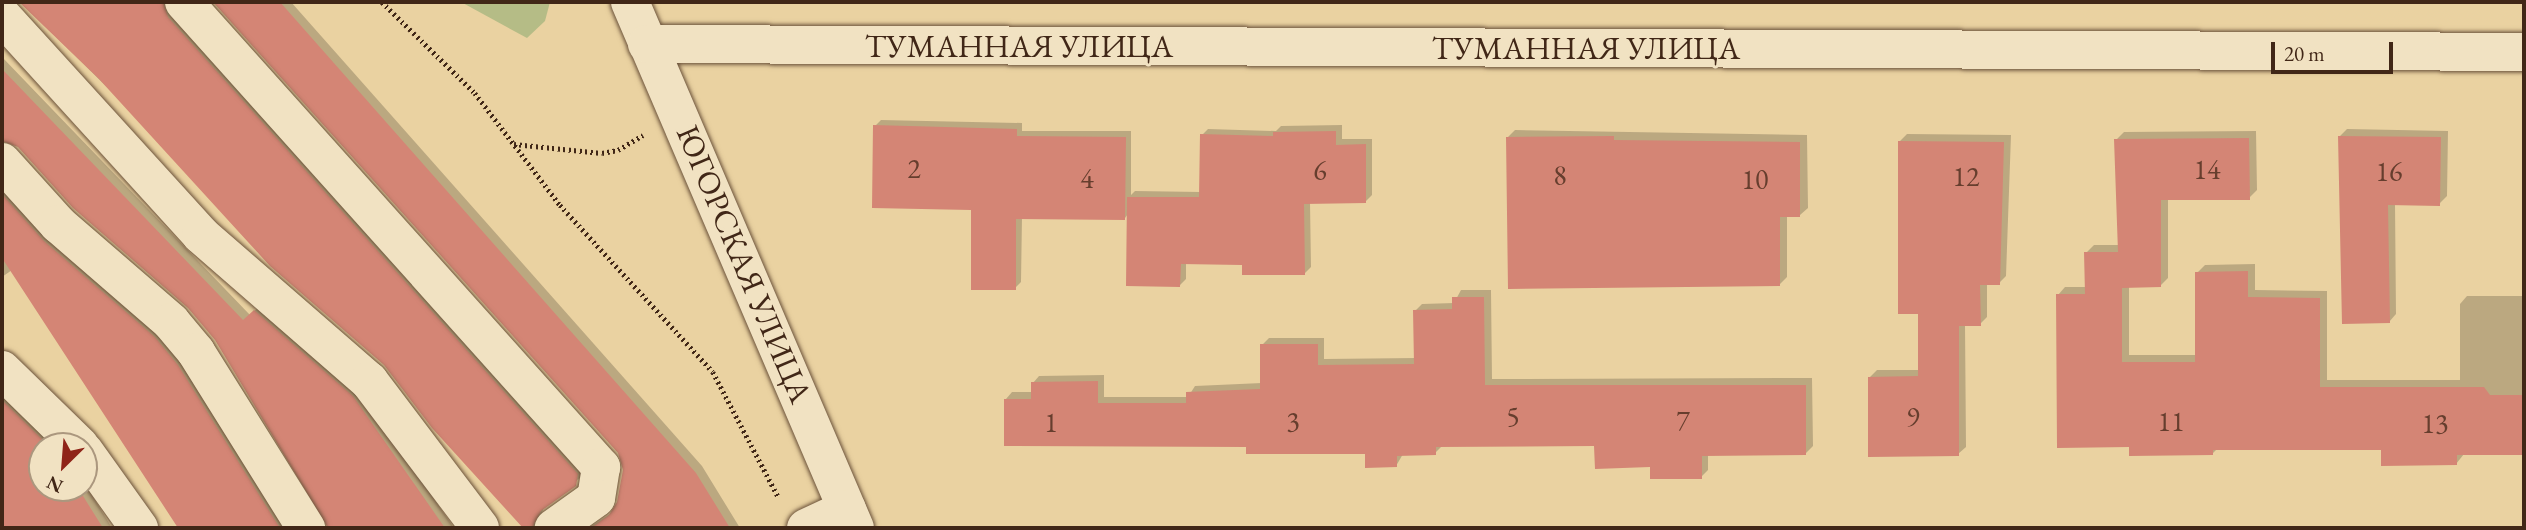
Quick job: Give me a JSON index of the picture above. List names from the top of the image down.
{
  "streets": {
    "street": ["ТУМАННАЯ УЛИЦА", "ЮГОРСКАЯ УЛИЦА"]
  },
  "crossings": [
    ["ТУМАННАЯ УЛИЦА", "ЮГОРСКАЯ УЛИЦА"]
  ],
  "house_numbers": [
    "2",
    "14",
    "6",
    "16",
    "8",
    "12",
    "4",
    "10",
    "5",
    "9",
    "7",
    "3",
    "11",
    "1",
    "13"
  ],
  "scale_bar": "20 m",
  "north": "bottom left"
}
